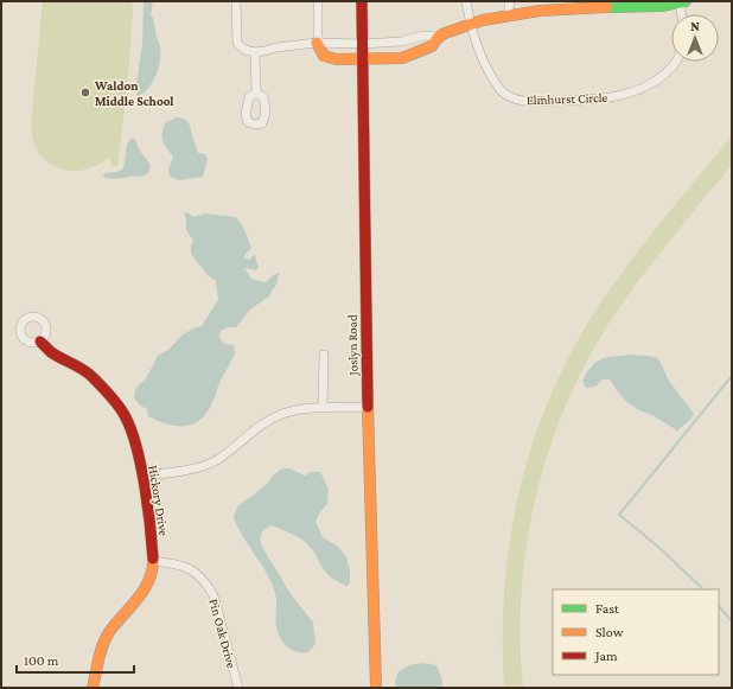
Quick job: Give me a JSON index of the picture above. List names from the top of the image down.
{
  "streets": {
    "street": [
      "Elmhurst Circle",
      "Joslyn Road",
      "Hickory Drive",
      "Pin Oak Drive"
    ]
  },
  "crossings": [
    ["Hickory Drive", "Pin Oak Drive"]
  ],
  "places": ["Waldon Middle School"],
  "legend": ["Fast", "Slow", "Jam"],
  "scale_bar": "100 m",
  "north": "top"
}
